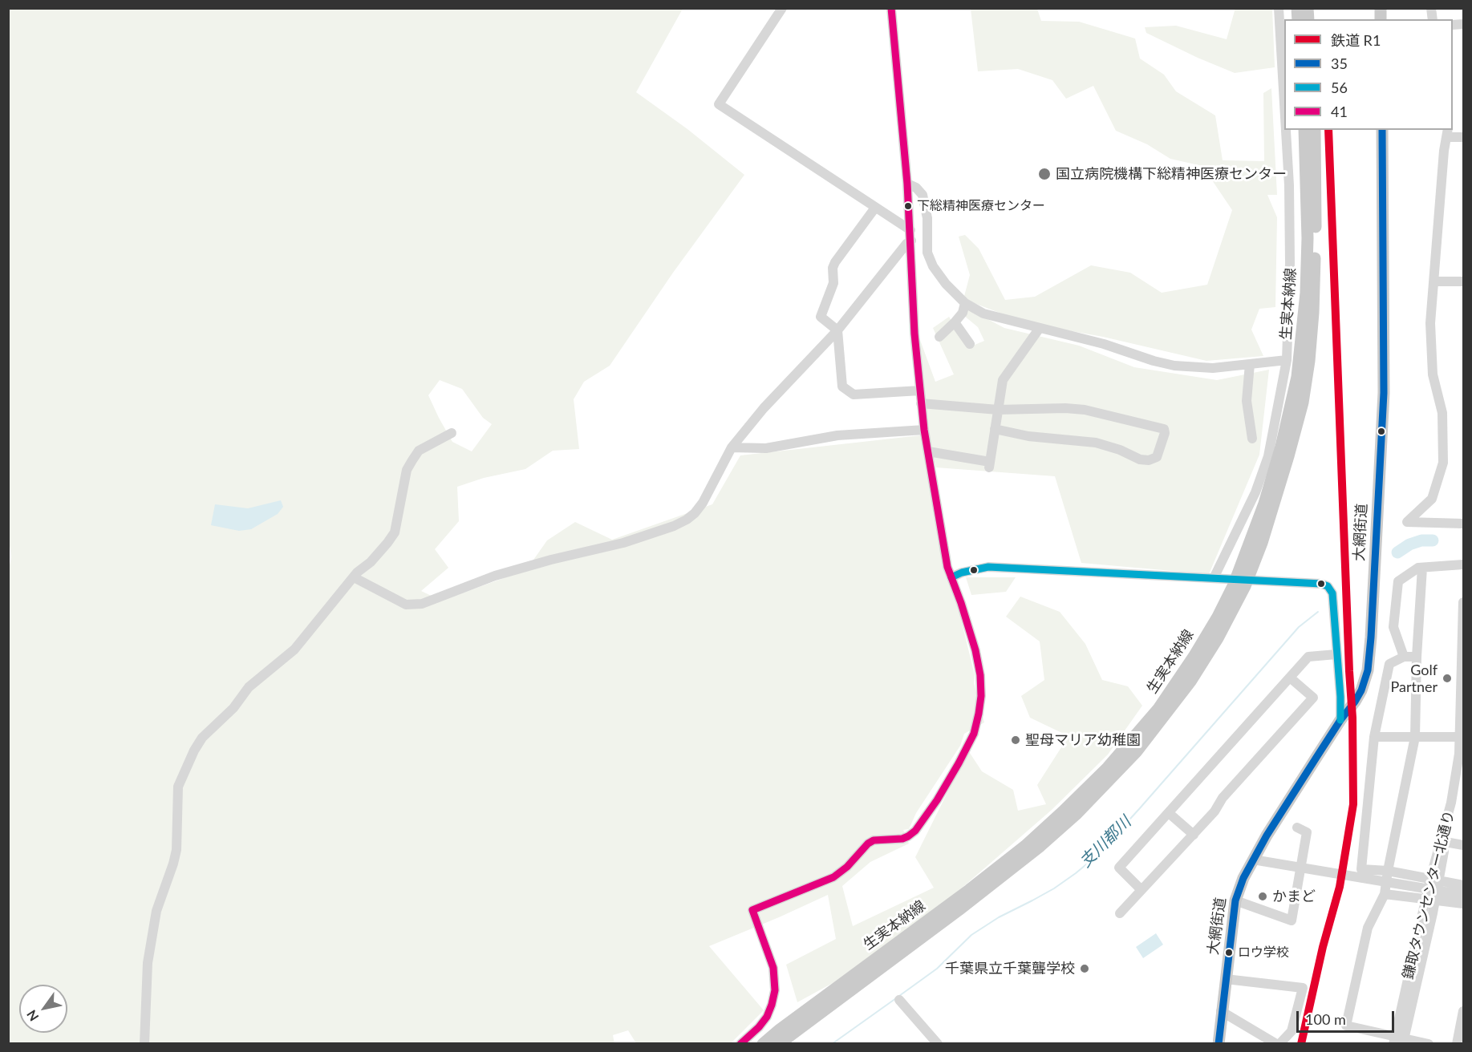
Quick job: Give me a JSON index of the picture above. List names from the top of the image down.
{
  "streets": {
    "main road": ["生実本納線", "大網街道"],
    "street": ["鎌取タウンセンター北通り"]
  },
  "water": ["支川都川"],
  "places": [
    "国立病院機構下総精神医療センター",
    "下総精神医療センター",
    "Golf Partner",
    "聖母マリア幼稚園",
    "かまど",
    "ロウ学校",
    "千葉県立千葉聾学校"
  ],
  "lines": [
    "transit line 41",
    "rail line R1",
    "transit line 35",
    "transit line 56"
  ],
  "legend": [
    "鉄道 R1",
    "35",
    "56",
    "41"
  ],
  "scale_bar": "100 m",
  "north": "bottom left"
}
